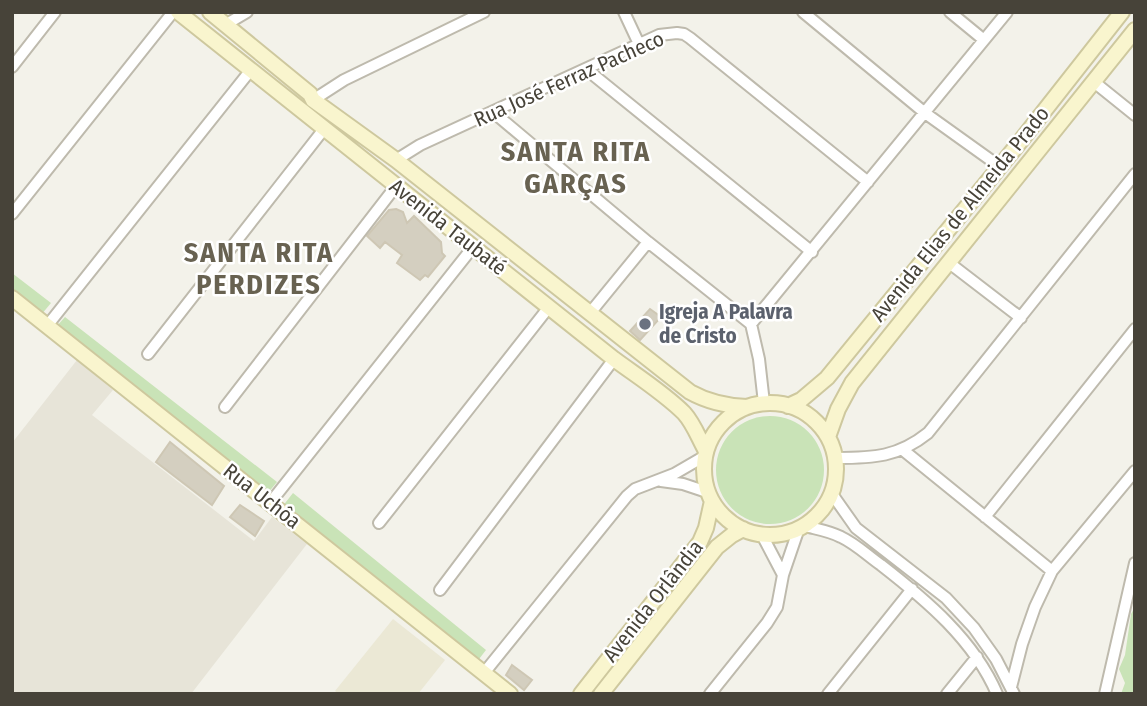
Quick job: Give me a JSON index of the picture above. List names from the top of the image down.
{
  "streets": {
    "street": [
      "Rua José Ferraz Pacheco",
      "Avenida Elias de Almeida Prado",
      "Avenida Taubaté",
      "Rua Uchôa",
      "Avenida Orlândia"
    ]
  },
  "crossings": [
    ["Rua José Ferraz Pacheco", "Avenida Taubaté"],
    ["Avenida Elias de Almeida Prado", "Avenida Taubaté"],
    ["Avenida Elias de Almeida Prado", "Avenida Orlândia"],
    ["Avenida Taubaté", "Avenida Orlândia"]
  ],
  "districts": ["SANTA RITA GARÇAS", "SANTA RITA PERDIZES"],
  "places": ["Igreja A Palavra de Cristo"]
}
